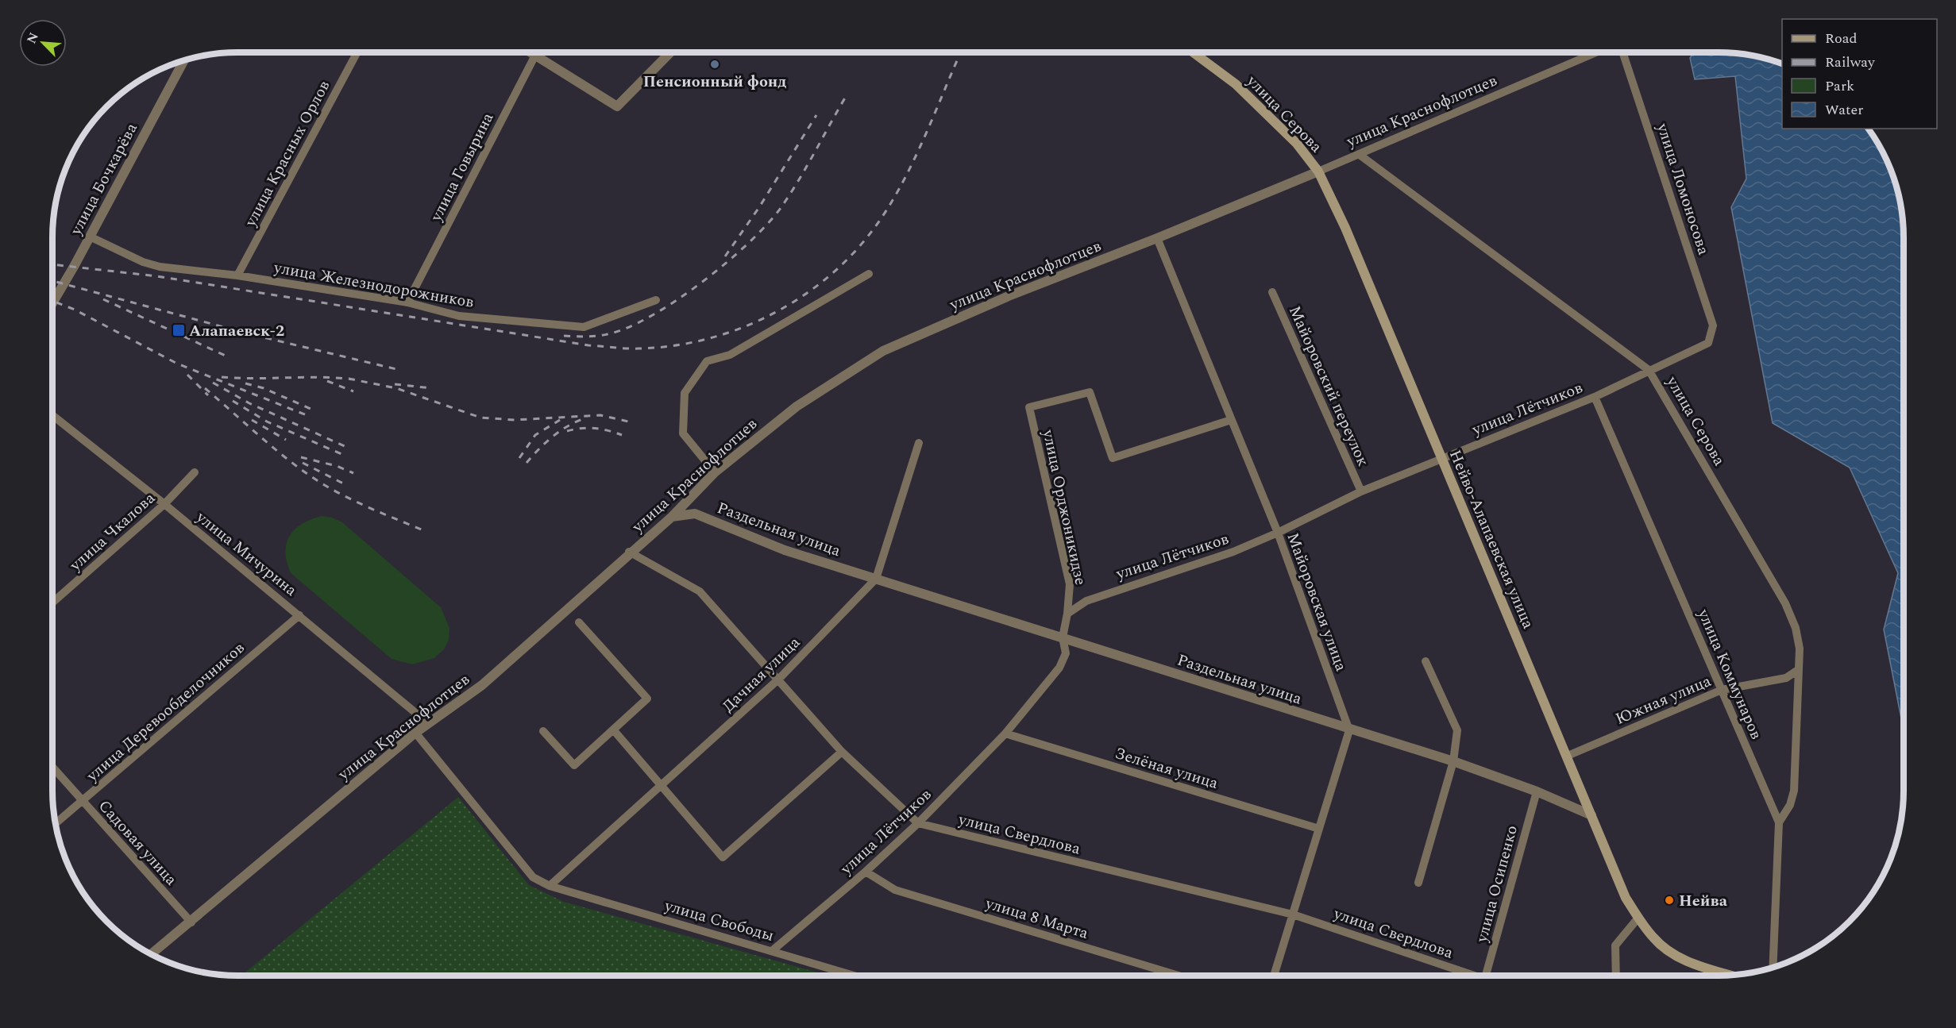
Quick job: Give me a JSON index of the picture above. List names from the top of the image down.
{
  "streets": {
    "main road": ["улица Серова", "Нейво-Алапаевская улица"],
    "street": [
      "улица Краснофлотцев",
      "улица Красных Орлов",
      "улица Говырина",
      "улица Бочкарёва",
      "улица Ломоносова",
      "улица Железнодорожников",
      "Майоровский переулок",
      "улица Лётчиков",
      "улица Орджоникидзе",
      "Раздельная улица",
      "улица Чкалова",
      "улица Мичурина",
      "Майоровская улица",
      "Дачная улица",
      "улица Коммунаров",
      "Южная улица",
      "улица Деревообделочников",
      "Зелёная улица",
      "улица Свердлова",
      "Садовая улица",
      "улица Осипенко",
      "улица 8 Марта",
      "улица Свободы"
    ]
  },
  "crossings": [
    ["улица Краснофлотцев", "улица Серова"],
    ["улица Краснофлотцев", "Раздельная улица"],
    ["улица Краснофлотцев", "Нейво-Алапаевская улица"],
    ["улица Краснофлотцев", "улица Мичурина"],
    ["улица Краснофлотцев", "Майоровская улица"],
    ["улица Краснофлотцев", "улица Свердлова"],
    ["улица Краснофлотцев", "Садовая улица"],
    ["улица Серова", "улица Лётчиков"],
    ["улица Серова", "Нейво-Алапаевская улица"],
    ["улица Серова", "улица Коммунаров"],
    ["улица Серова", "Южная улица"],
    ["улица Красных Орлов", "улица Железнодорожников"],
    ["улица Говырина", "улица Железнодорожников"],
    ["улица Бочкарёва", "улица Железнодорожников"],
    ["улица Ломоносова", "улица Лётчиков"],
    ["Майоровский переулок", "улица Лётчиков"],
    ["улица Лётчиков", "улица Орджоникидзе"],
    ["улица Лётчиков", "Раздельная улица"],
    ["улица Лётчиков", "Нейво-Алапаевская улица"],
    ["улица Лётчиков", "Майоровская улица"],
    ["улица Лётчиков", "улица Коммунаров"],
    ["улица Лётчиков", "Зелёная улица"],
    ["улица Лётчиков", "улица Свердлова"],
    ["улица Лётчиков", "улица 8 Марта"],
    ["улица Лётчиков", "улица Свободы"],
    ["улица Орджоникидзе", "Майоровская улица"],
    ["Раздельная улица", "Нейво-Алапаевская улица"],
    ["Раздельная улица", "Майоровская улица"],
    ["Раздельная улица", "Дачная улица"],
    ["Раздельная улица", "улица Осипенко"],
    ["улица Чкалова", "улица Мичурина"],
    ["улица Мичурина", "улица Деревообделочников"],
    ["Дачная улица", "улица Свердлова"],
    ["Дачная улица", "улица Свободы"],
    ["улица Коммунаров", "Южная улица"],
    ["улица Деревообделочников", "Садовая улица"]
  ],
  "places": {
    "other": ["Пенсионный фонд", "Нейва"],
    "transit": ["Алапаевск-2"]
  },
  "legend": [
    "Road",
    "Railway",
    "Park",
    "Water"
  ],
  "north": "top left"
}
